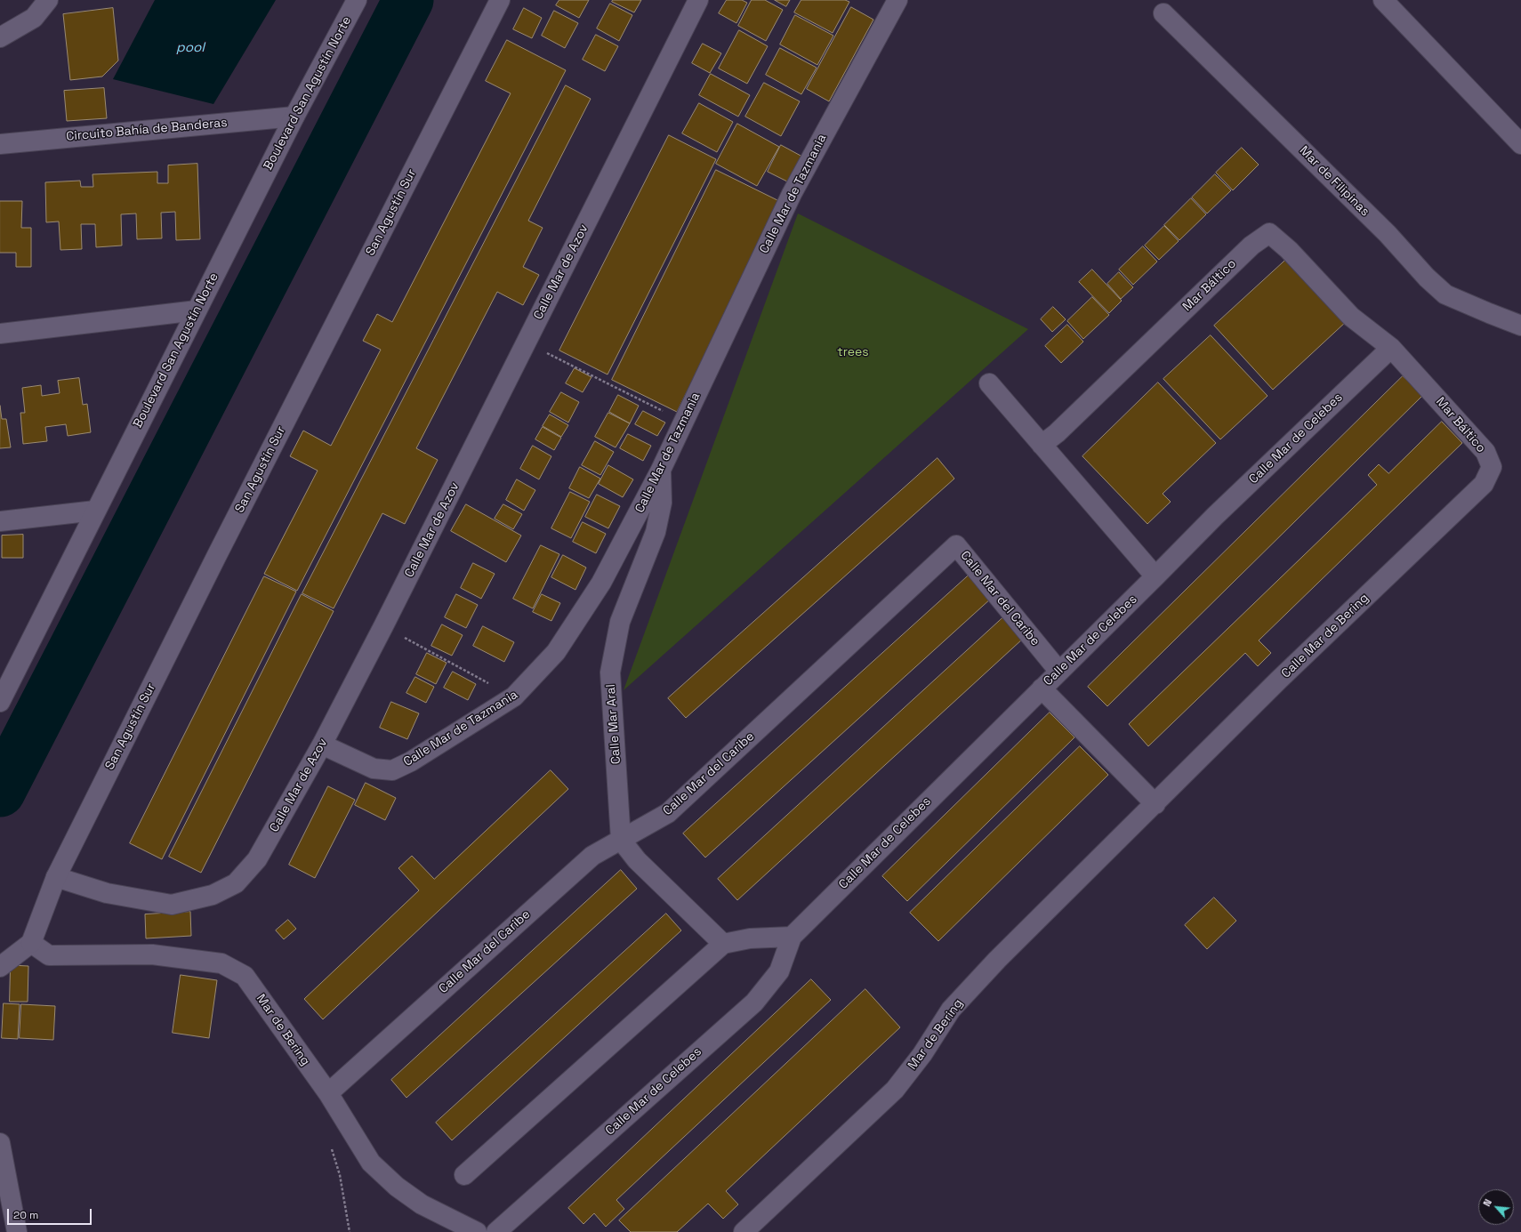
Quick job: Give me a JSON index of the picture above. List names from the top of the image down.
{
  "streets": {
    "street": [
      "Boulevard San Agustín Norte",
      "Circuito Bahía de Banderas",
      "Mar de Filipinas",
      "Calle Mar de Tazmania",
      "San Agustín Sur",
      "Calle Mar de Azov",
      "Mar Báltico",
      "Calle Mar de Celebes",
      "Calle Mar del Caribe",
      "Calle Mar de Bering",
      "Calle Mar Aral",
      "Mar de Bering"
    ]
  },
  "crossings": [
    ["Boulevard San Agustín Norte", "Circuito Bahía de Banderas"],
    ["Calle Mar de Tazmania", "Calle Mar de Azov"],
    ["Calle Mar de Tazmania", "Calle Mar Aral"],
    ["San Agustín Sur", "Calle Mar de Azov"],
    ["San Agustín Sur", "Mar de Bering"],
    ["Mar Báltico", "Calle Mar de Celebes"],
    ["Mar Báltico", "Calle Mar de Bering"],
    ["Calle Mar de Celebes", "Calle Mar del Caribe"],
    ["Calle Mar del Caribe", "Calle Mar Aral"],
    ["Calle Mar del Caribe", "Mar de Bering"],
    ["Calle Mar de Bering", "Mar de Bering"]
  ],
  "water": ["pool"],
  "parks": ["trees"],
  "scale_bar": "20 m",
  "north": "top left"
}
